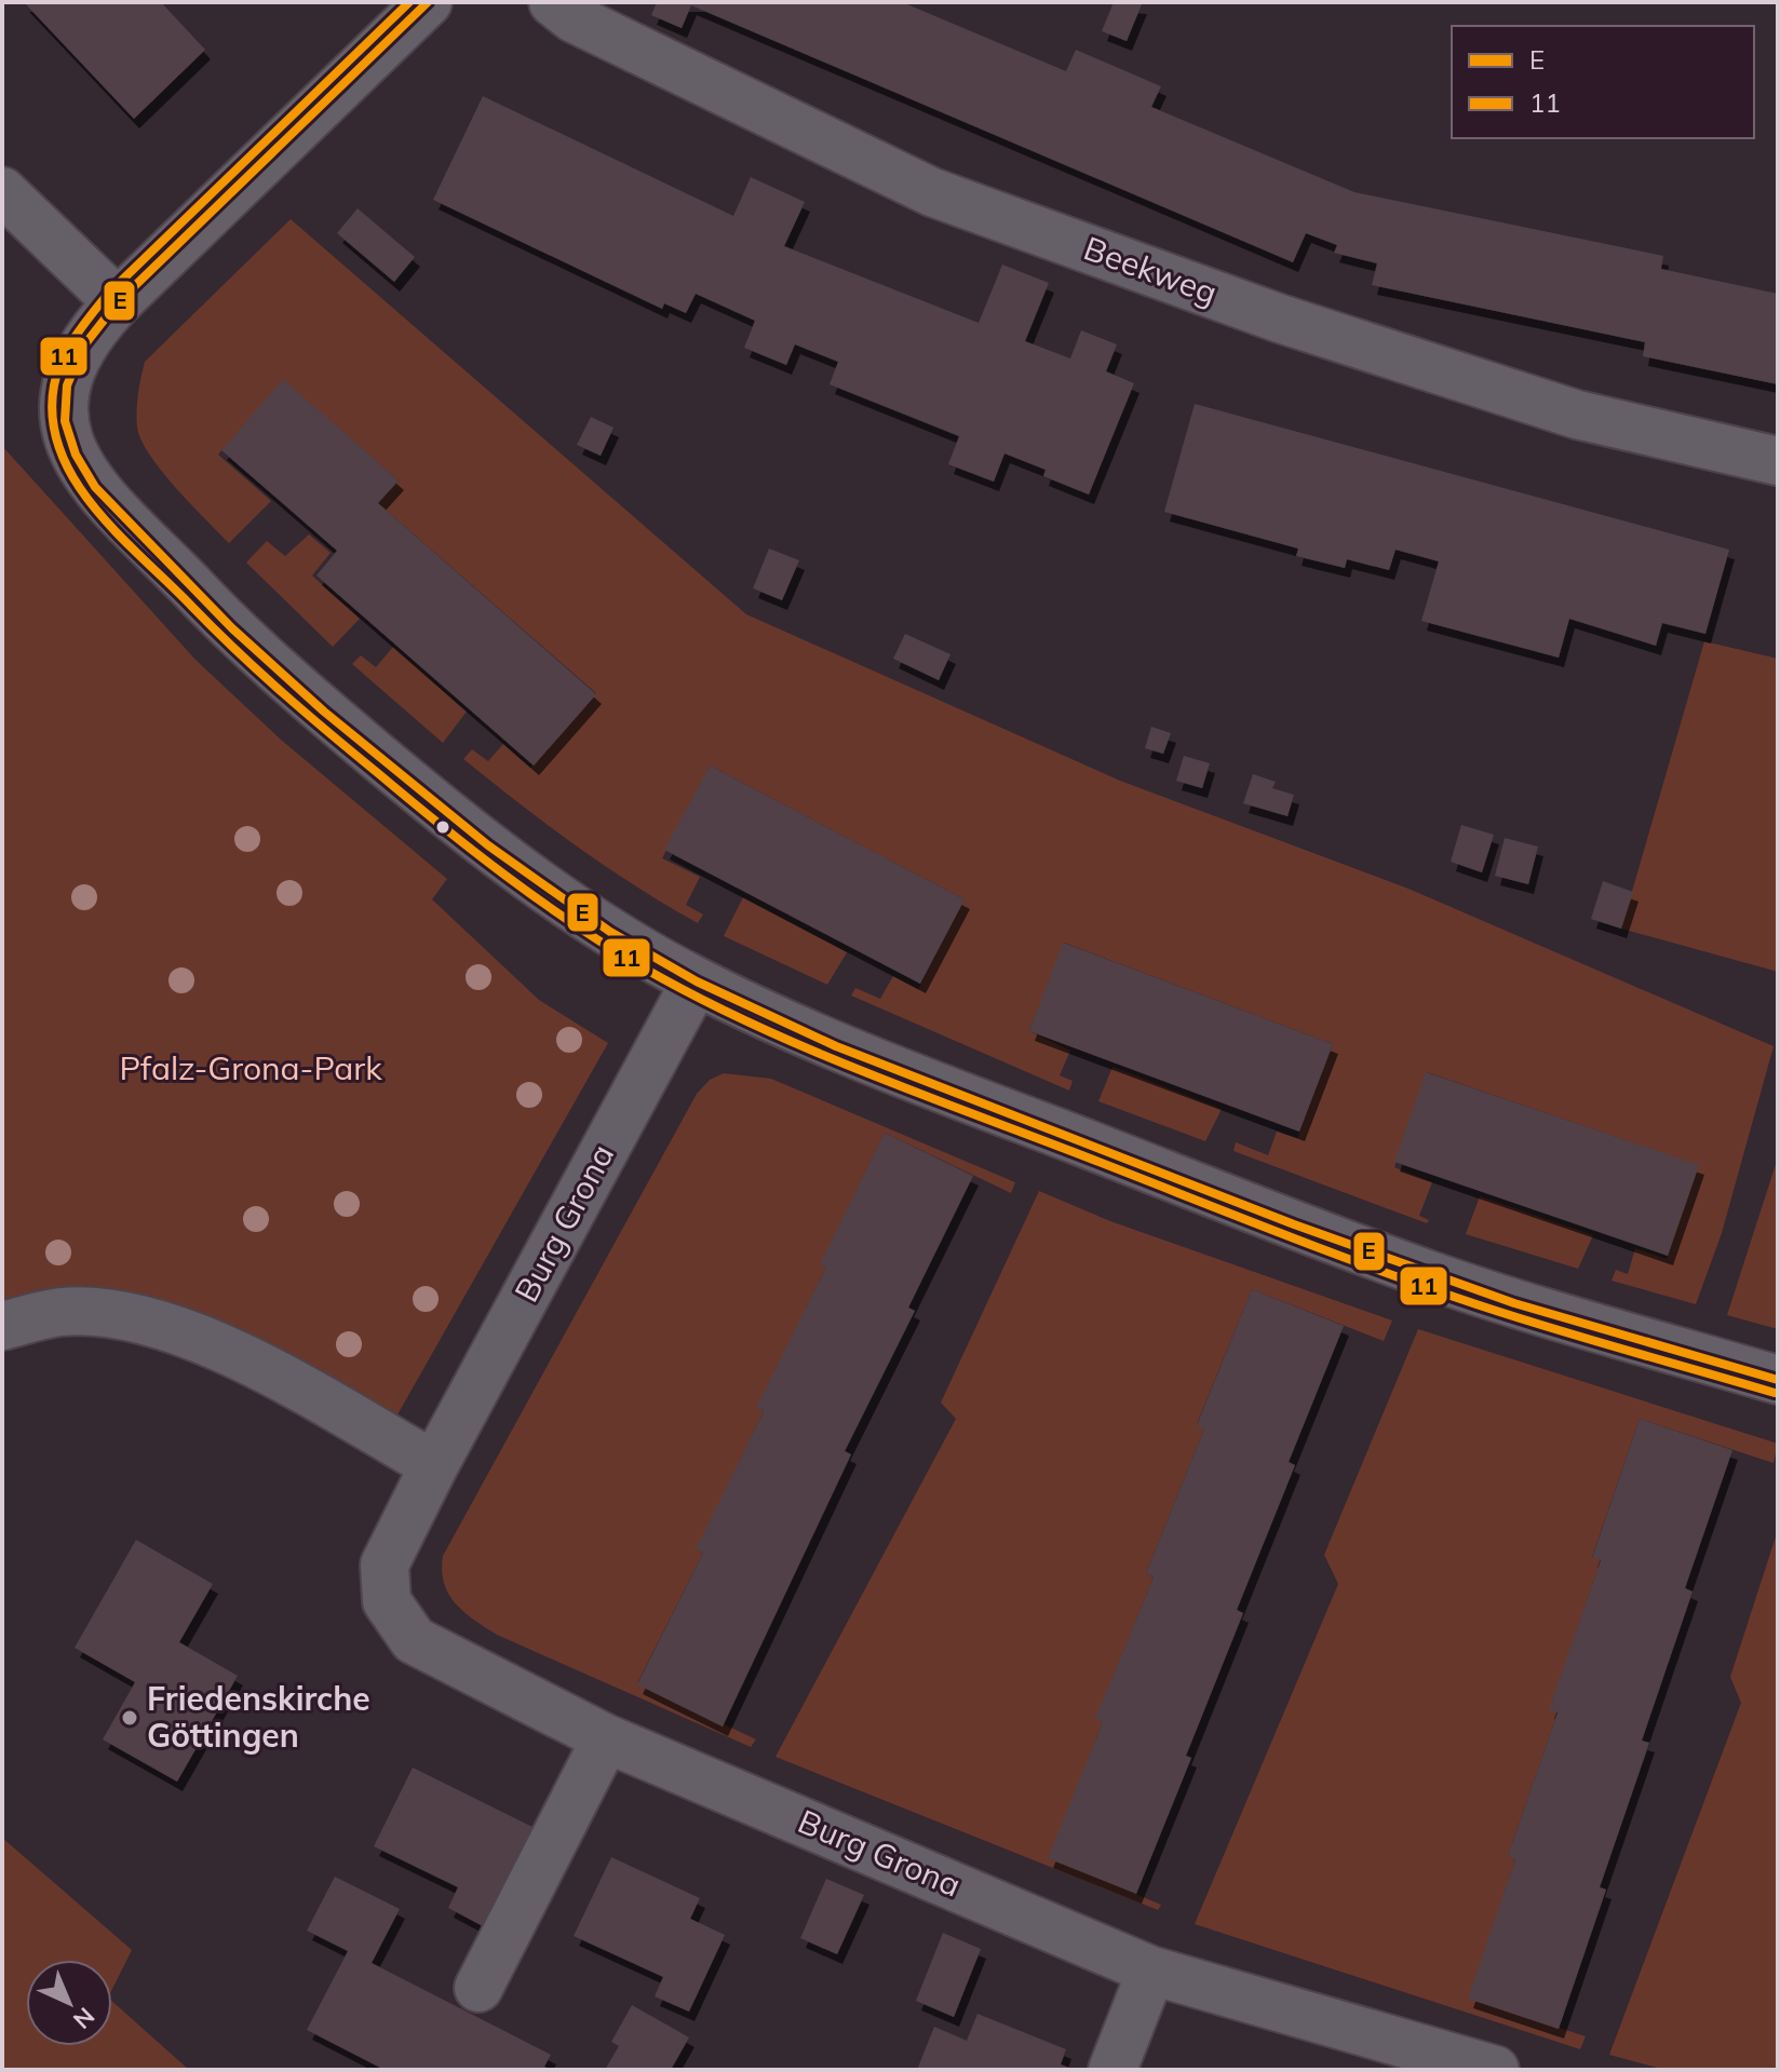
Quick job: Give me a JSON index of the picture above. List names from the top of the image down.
{
  "streets": {
    "street": ["Beekweg", "Burg Grona"]
  },
  "parks": ["Pfalz-Grona-Park"],
  "places": ["Friedenskirche Göttingen"],
  "lines": ["transit line E", "transit line 11"],
  "legend": ["E", "11"],
  "north": "bottom right"
}
